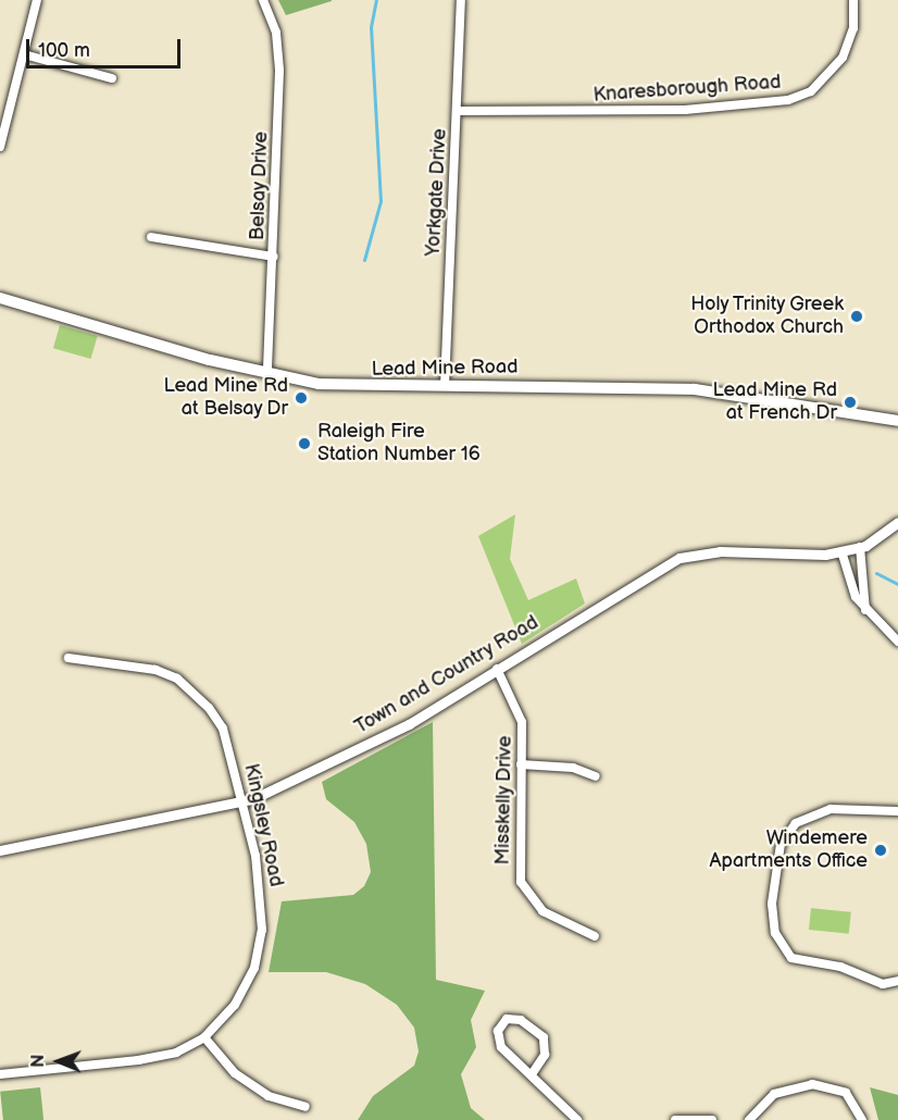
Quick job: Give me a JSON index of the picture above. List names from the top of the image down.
{
  "streets": {
    "main road": ["Lead Mine Road"],
    "street": [
      "Knaresborough Road",
      "Belsay Drive",
      "Yorkgate Drive",
      "Town and Country Road",
      "Misskelly Drive",
      "Kingsley Road"
    ]
  },
  "crossings": [
    ["Knaresborough Road", "Yorkgate Drive"],
    ["Belsay Drive", "Lead Mine Road"],
    ["Yorkgate Drive", "Lead Mine Road"],
    ["Town and Country Road", "Misskelly Drive"],
    ["Town and Country Road", "Kingsley Road"]
  ],
  "places": [
    "Holy Trinity Greek Orthodox Church",
    "Lead Mine Rd at Belsay Dr",
    "Lead Mine Rd at French Dr",
    "Raleigh Fire Station Number 16",
    "Windemere Apartments Office"
  ],
  "scale_bar": "100 m",
  "north": "left"
}
